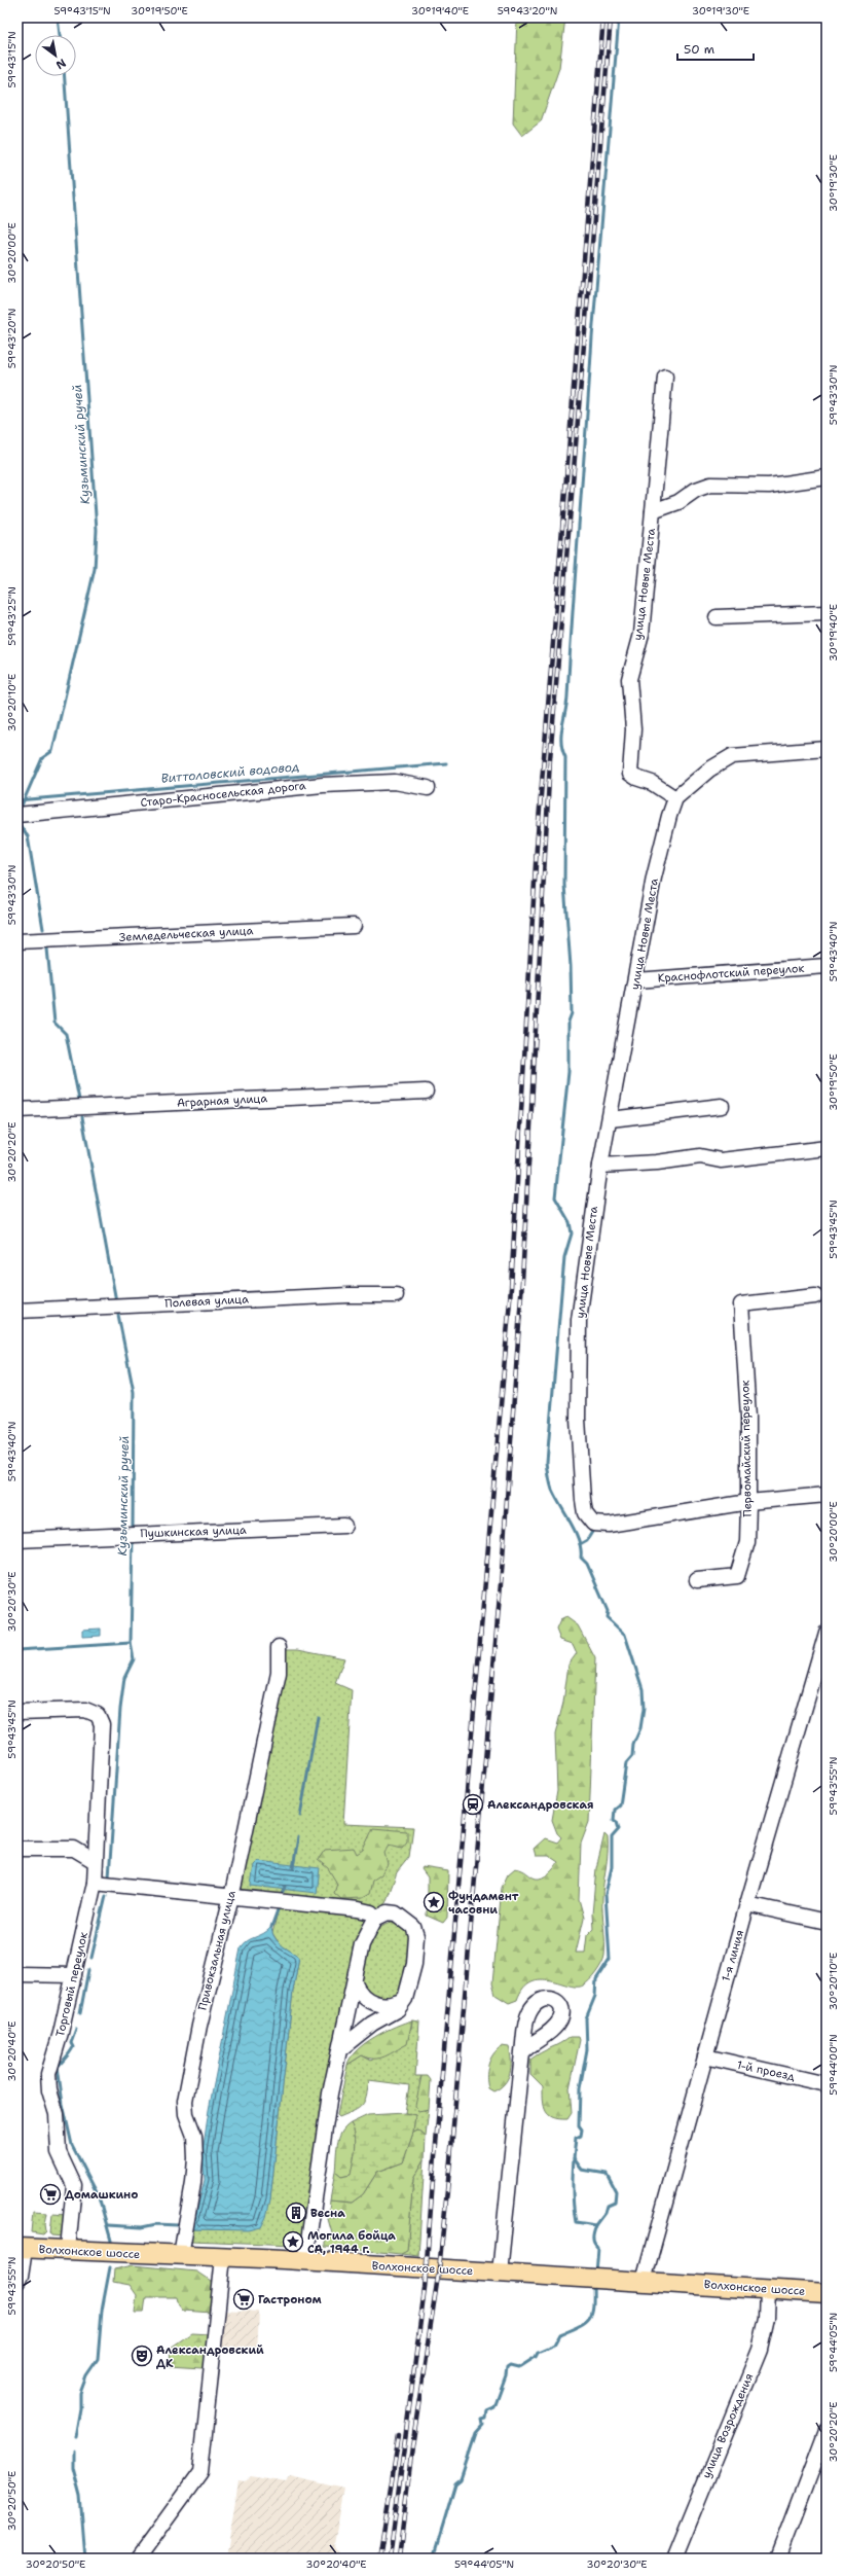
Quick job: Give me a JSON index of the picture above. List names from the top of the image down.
{
  "streets": {
    "main road": ["Волхонское шоссе"],
    "street": [
      "улица Новые Места",
      "Старо-Красносельская дорога",
      "Земледельческая улица",
      "Краснофлотский переулок",
      "Аграрная улица",
      "Полевая улица",
      "Первомайский переулок",
      "Пушкинская улица",
      "Привокзальная улица",
      "1-я линия",
      "Торговый переулок",
      "1-й проезд",
      "улица Возрождения"
    ]
  },
  "crossings": [
    ["улица Новые Места", "Краснофлотский переулок"],
    ["улица Новые Места", "Первомайский переулок"],
    ["Привокзальная улица", "Волхонское шоссе"],
    ["1-я линия", "1-й проезд"],
    ["1-я линия", "Волхонское шоссе"],
    ["Торговый переулок", "Волхонское шоссе"],
    ["Волхонское шоссе", "улица Возрождения"]
  ],
  "water": ["Кузьминский ручей", "Виттоловский водовод"],
  "places": {
    "station": ["Александровская"],
    "place": ["Фундамент часовни", "Могила бойца СА, 1944 г."],
    "supermarket": ["Домашкино", "Гастроном"],
    "building": ["Весна"],
    "theatre": ["Александровский ДК"]
  },
  "scale_bar": "50 m",
  "north": "bottom right",
  "coordinates": [
    "59°43'15\"N",
    "30°19'50\"E",
    "30°19'40\"E",
    "59°43'20\"N",
    "30°19'30\"E",
    "30°20'00\"E",
    "59°43'30\"N",
    "59°43'25\"N",
    "30°20'10\"E",
    "59°43'40\"N",
    "30°20'20\"E",
    "59°43'45\"N",
    "30°20'30\"E",
    "59°43'55\"N",
    "30°20'40\"E",
    "59°44'00\"N",
    "59°44'05\"N",
    "30°20'50\"E"
  ]
}
